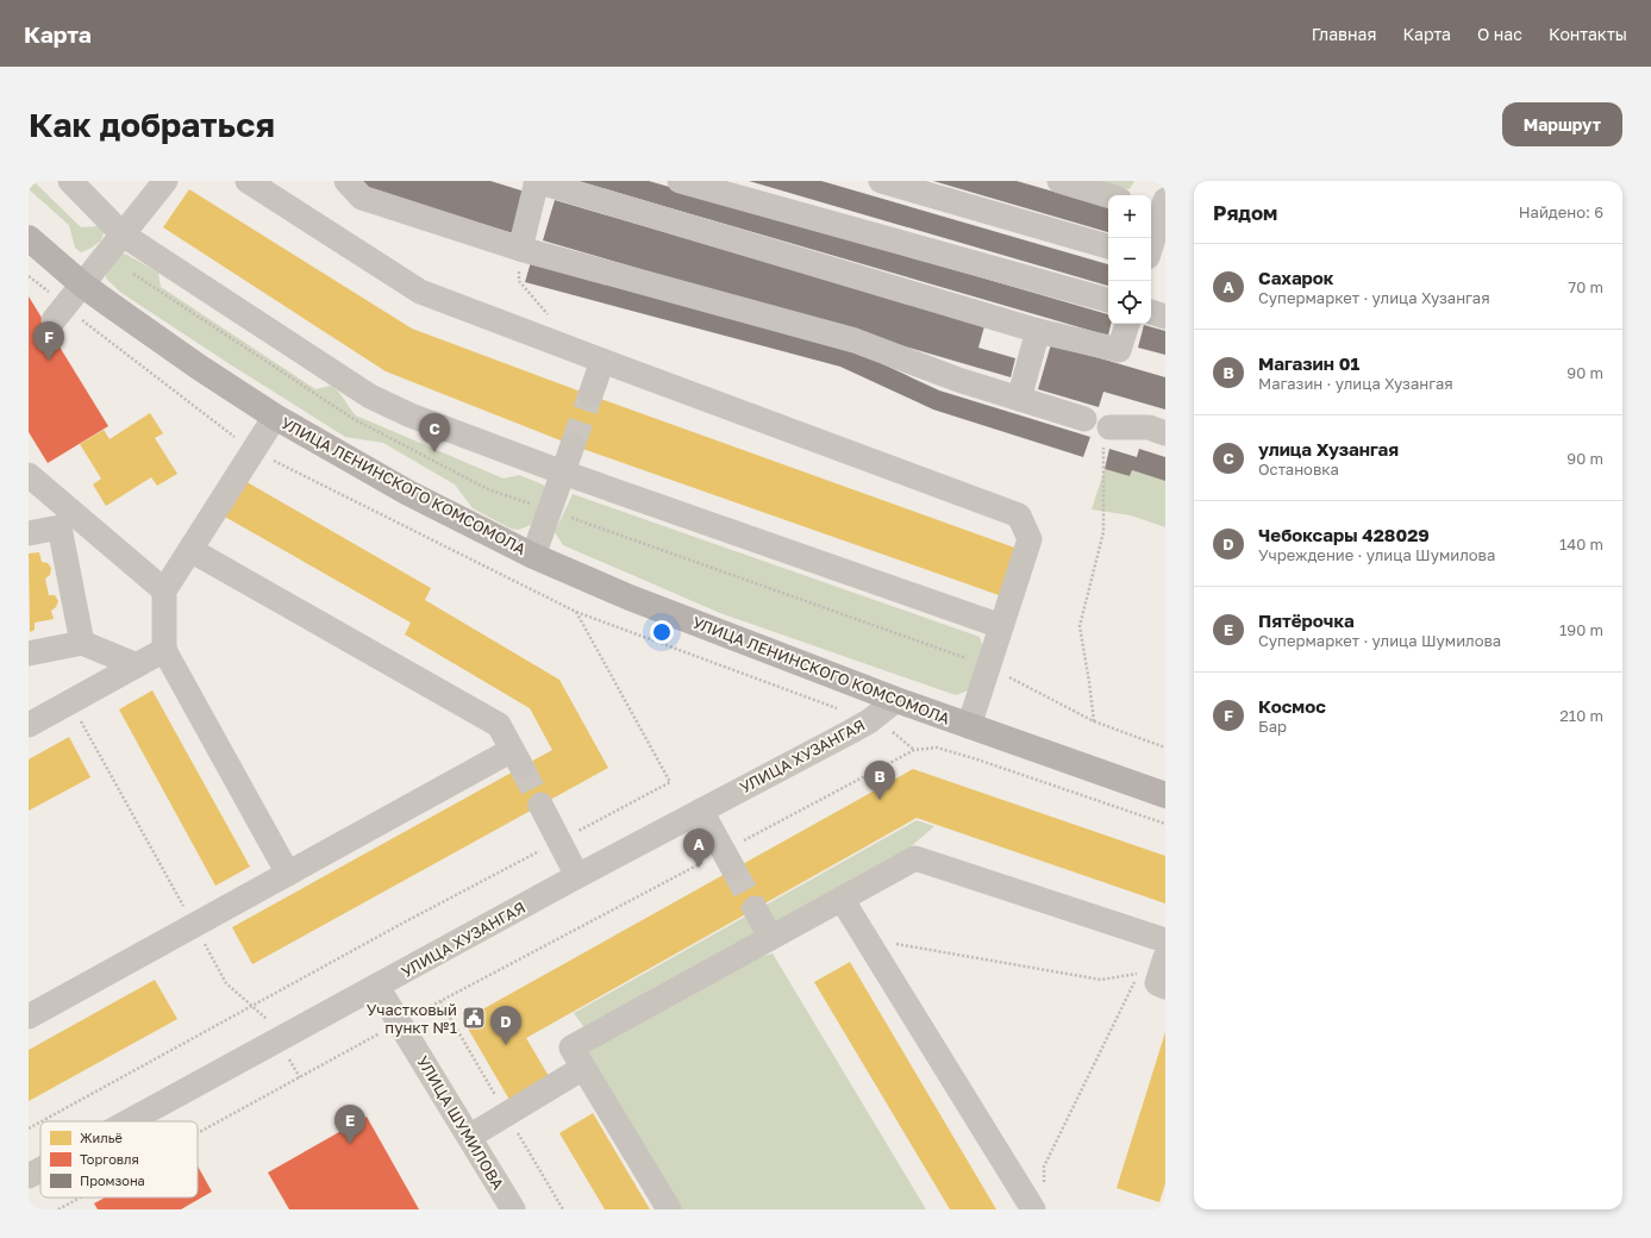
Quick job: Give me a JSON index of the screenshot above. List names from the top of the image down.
{
  "streets": {
    "main road": ["УЛИЦА ЛЕНИНСКОГО КОМСОМОЛА"],
    "street": ["УЛИЦА ХУЗАНГАЯ", "УЛИЦА ШУМИЛОВА"]
  },
  "crossings": [
    ["УЛИЦА ЛЕНИНСКОГО КОМСОМОЛА", "УЛИЦА ХУЗАНГАЯ"],
    ["УЛИЦА ХУЗАНГАЯ", "УЛИЦА ШУМИЛОВА"]
  ],
  "places": {
    "public building": ["Участковый пункт №1"]
  },
  "legend": ["Жильё", "Торговля", "Промзона"],
  "page": {
    "header": "Карта",
    "nav": [
      "Главная",
      "Карта",
      "О нас",
      "Контакты"
    ],
    "buttons": "Маршрут",
    "title": "Как добраться",
    "heading": ["Рядом", "Найдено: 6"],
    "map_buttons": ["+", "−"],
    "list": [
      {
        "mark": "A",
        "name": "Сахарок",
        "note": "Супермаркет · улица Хузангая",
        "value": "70 m"
      },
      {
        "mark": "B",
        "name": "Магазин 01",
        "note": "Магазин · улица Хузангая",
        "value": "90 m"
      },
      {
        "mark": "C",
        "name": "улица Хузангая",
        "note": "Остановка",
        "value": "90 m"
      },
      {
        "mark": "D",
        "name": "Чебоксары 428029",
        "note": "Учреждение · улица Шумилова",
        "value": "140 m"
      },
      {
        "mark": "E",
        "name": "Пятёрочка",
        "note": "Супермаркет · улица Шумилова",
        "value": "190 m"
      },
      {
        "mark": "F",
        "name": "Космос",
        "note": "Бар",
        "value": "210 m"
      }
    ],
    "pins": [
      "F",
      "C",
      "B",
      "A",
      "D",
      "E"
    ]
  }
}
